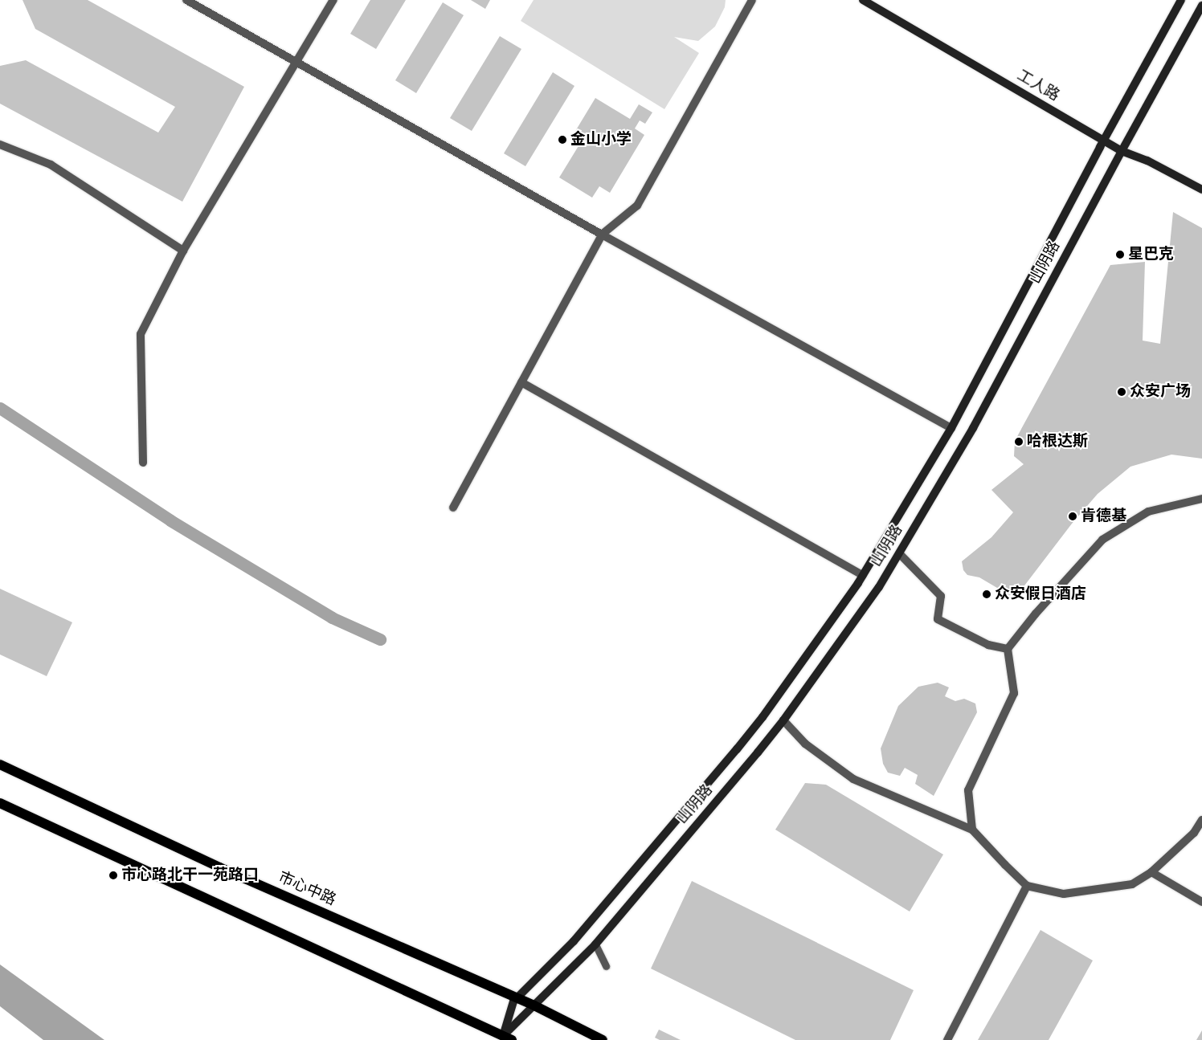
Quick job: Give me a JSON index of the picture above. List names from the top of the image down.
{
  "streets": {
    "main road": ["工人路", "山阴路", "市心中路"]
  },
  "crossings": [
    ["工人路", "山阴路"],
    ["山阴路", "市心中路"]
  ],
  "places": [
    "金山小学",
    "星巴克",
    "众安广场",
    "哈根达斯",
    "肯德基",
    "众安假日酒店",
    "市心路北干一苑路口"
  ]
}
